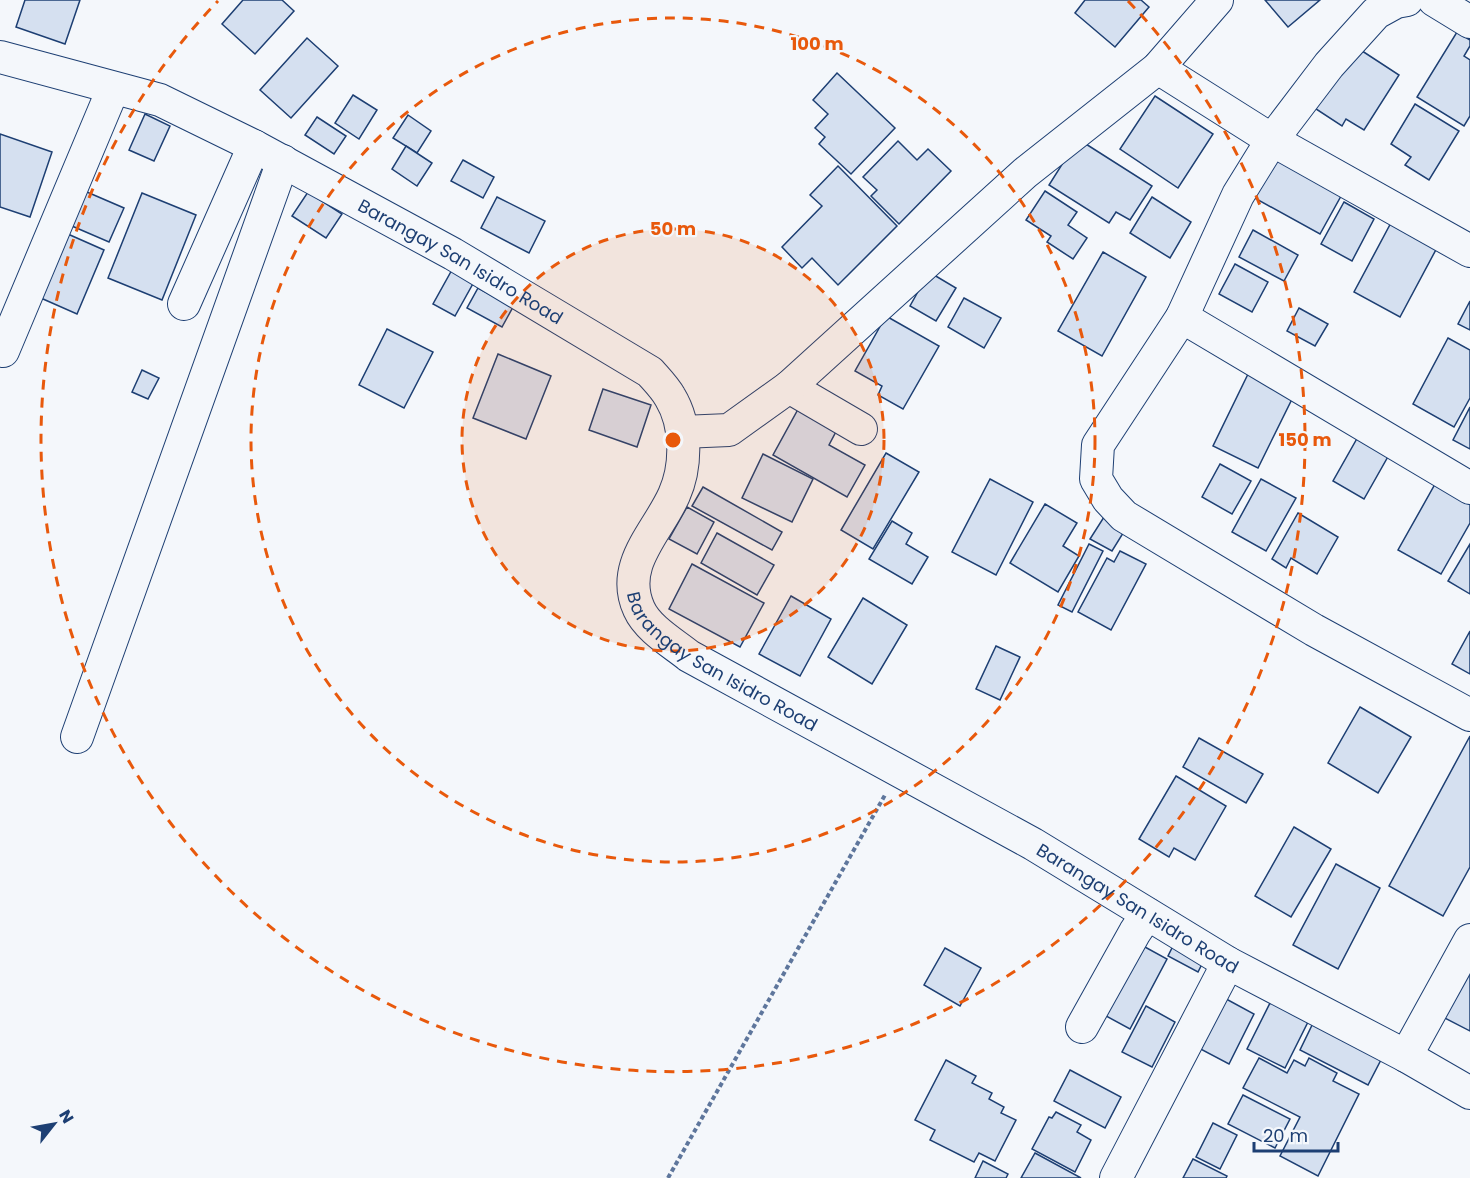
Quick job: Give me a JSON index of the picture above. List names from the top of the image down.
{
  "streets": {
    "street": ["Barangay San Isidro Road"]
  },
  "scale_bar": "20 m",
  "north": "top right",
  "rings": ["100 m", "50 m", "150 m"]
}
